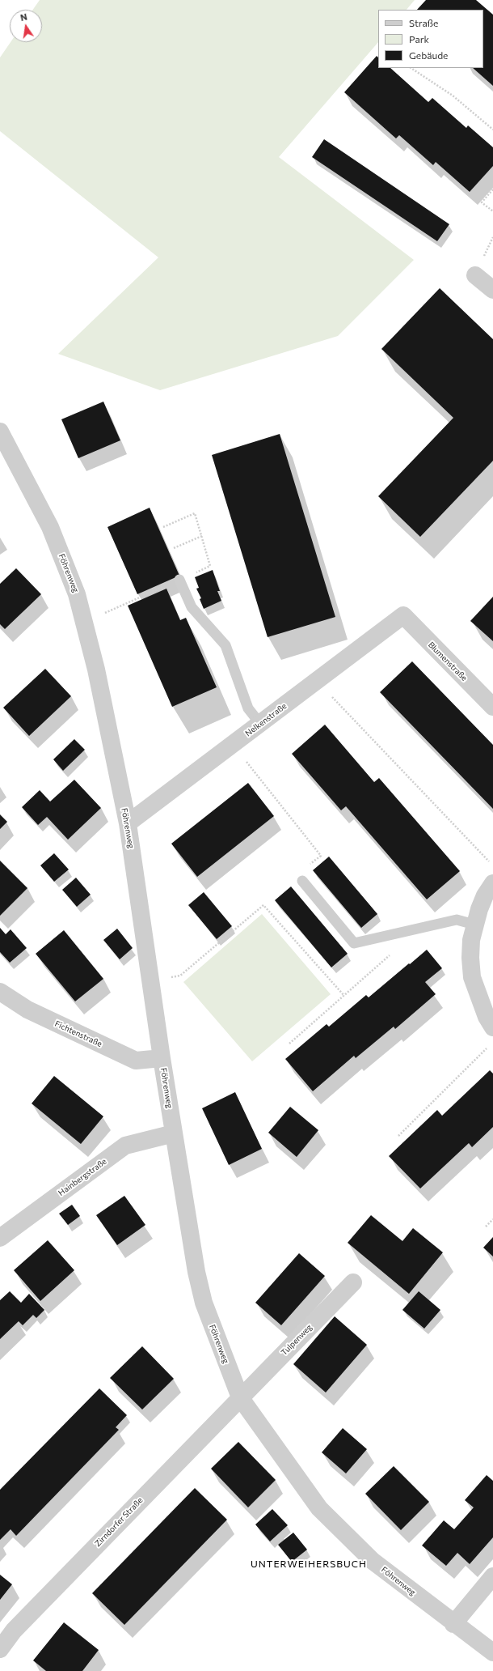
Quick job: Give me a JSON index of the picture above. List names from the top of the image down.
{
  "streets": {
    "street": [
      "Föhrenweg",
      "Blumenstraße",
      "Nelkenstraße",
      "Fichtenstraße",
      "Hainbergstraße",
      "Tulpenweg",
      "Zirndorfer Straße"
    ]
  },
  "crossings": [
    ["Föhrenweg", "Nelkenstraße"],
    ["Föhrenweg", "Fichtenstraße"],
    ["Föhrenweg", "Hainbergstraße"],
    ["Föhrenweg", "Tulpenweg"],
    ["Föhrenweg", "Zirndorfer Straße"],
    ["Blumenstraße", "Nelkenstraße"],
    ["Tulpenweg", "Zirndorfer Straße"]
  ],
  "districts": ["UNTERWEIHERSBUCH"],
  "legend": ["Straße", "Park", "Gebäude"],
  "north": "top"
}
